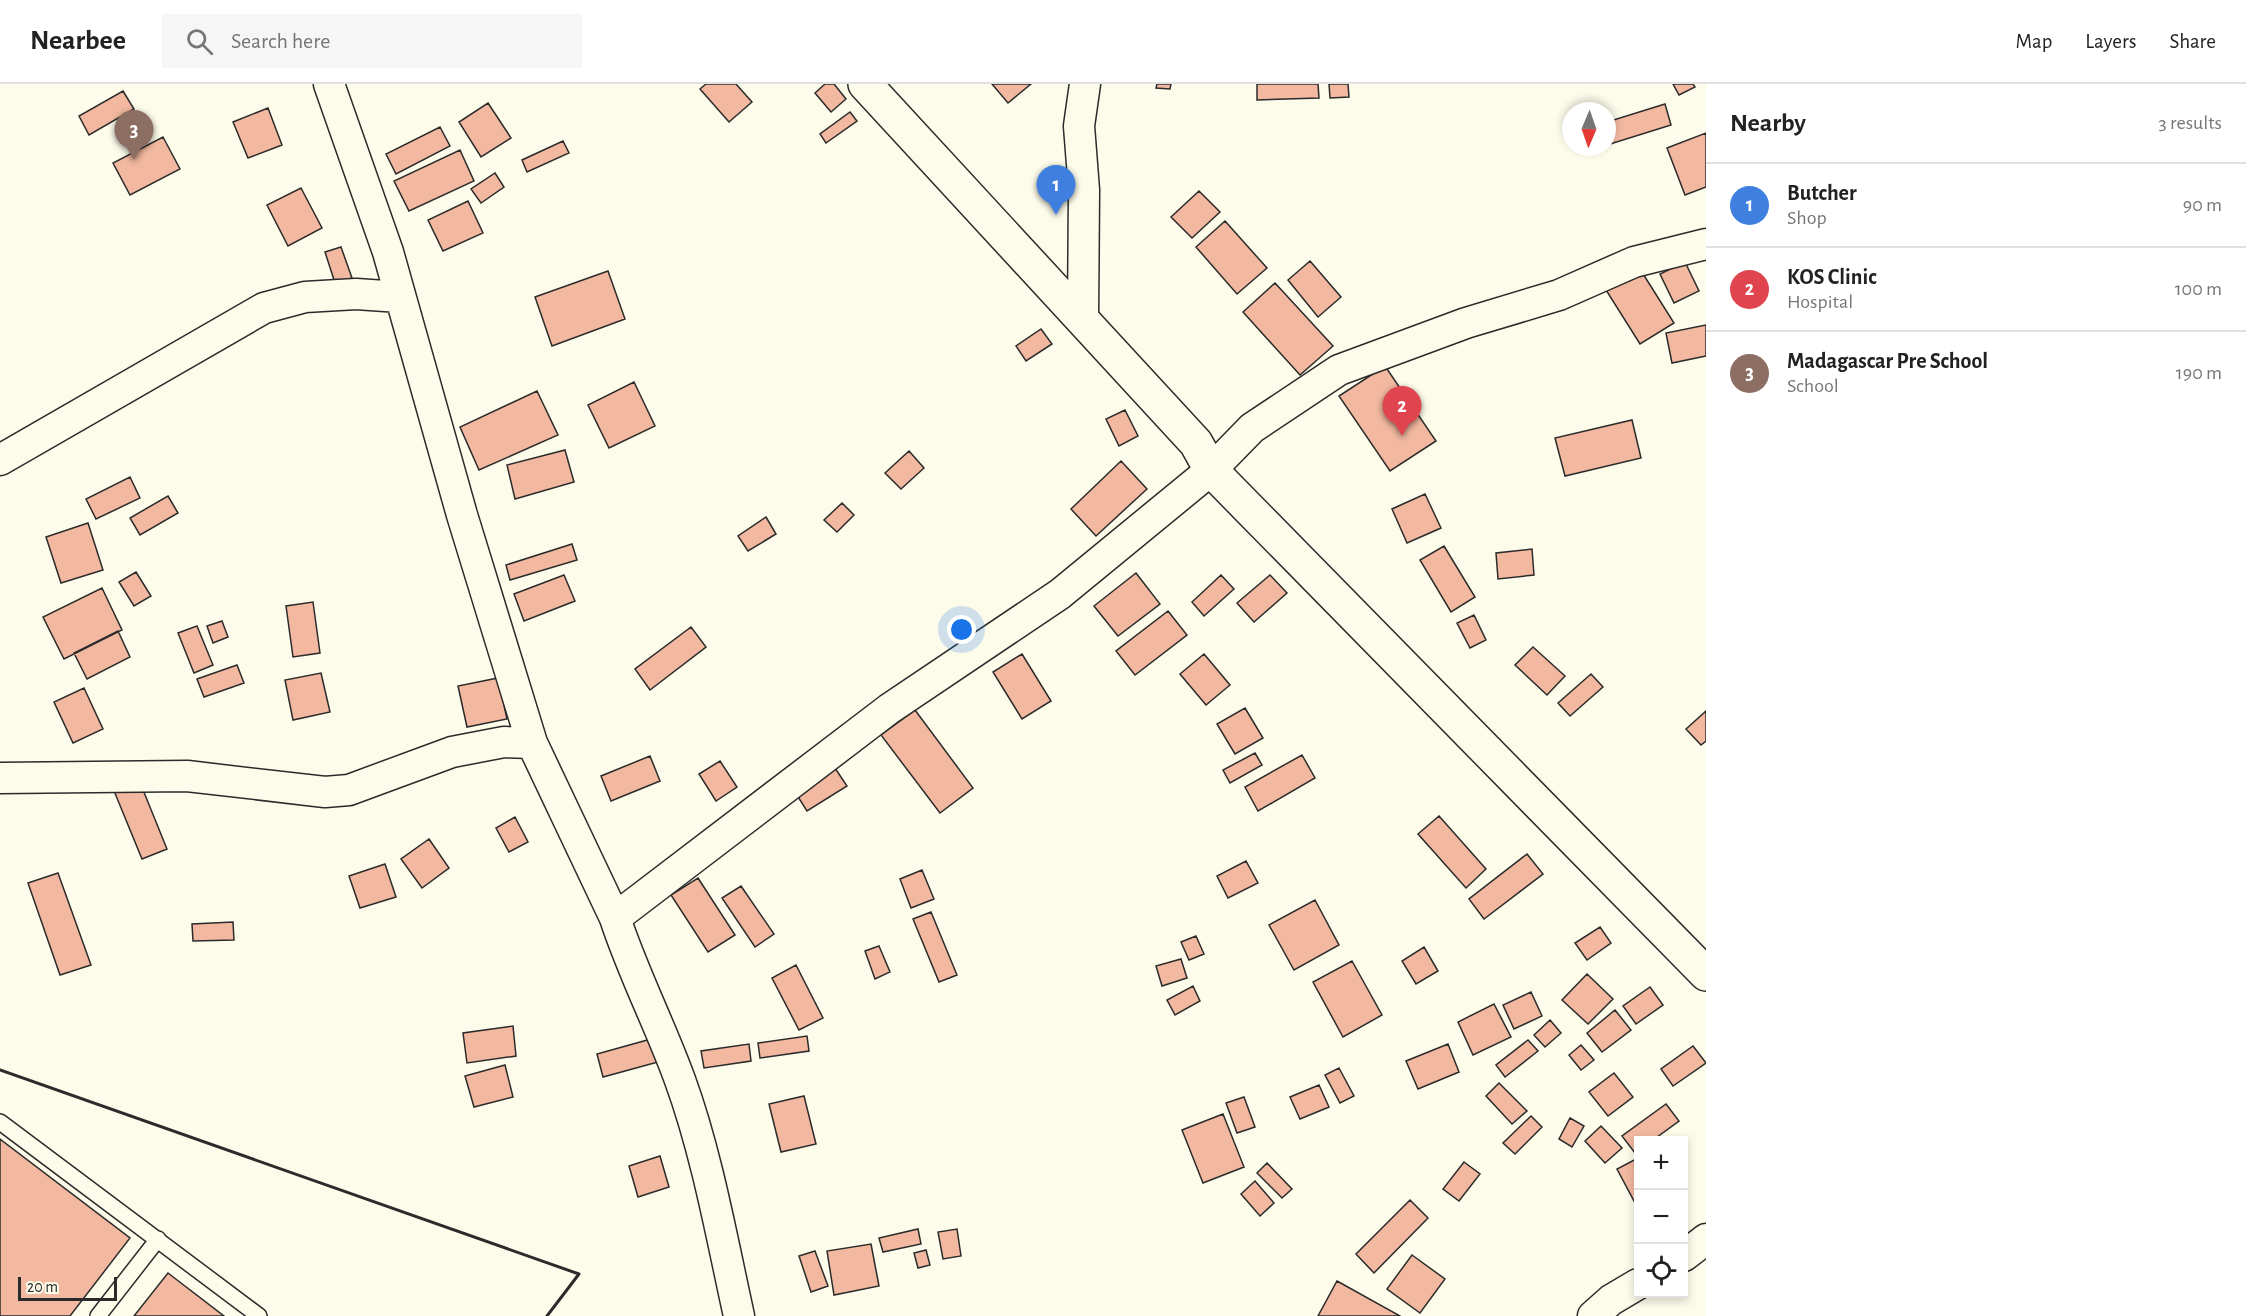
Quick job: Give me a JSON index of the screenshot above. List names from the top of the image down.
{
  "scale_bar": "20 m",
  "north": "bottom",
  "page": {
    "header": "Nearbee",
    "search": "Search here",
    "nav": ["Map", "Layers", "Share"],
    "heading": ["Nearby", "3 results"],
    "pins": ["3", "1", "2"],
    "list": [
      {
        "mark": "1",
        "name": "Butcher",
        "note": "Shop",
        "value": "90 m"
      },
      {
        "mark": "2",
        "name": "KOS Clinic",
        "note": "Hospital",
        "value": "100 m"
      },
      {
        "mark": "3",
        "name": "Madagascar Pre School",
        "note": "School",
        "value": "190 m"
      }
    ],
    "map_buttons": ["+", "−"],
    "scale": "20 m"
  }
}
